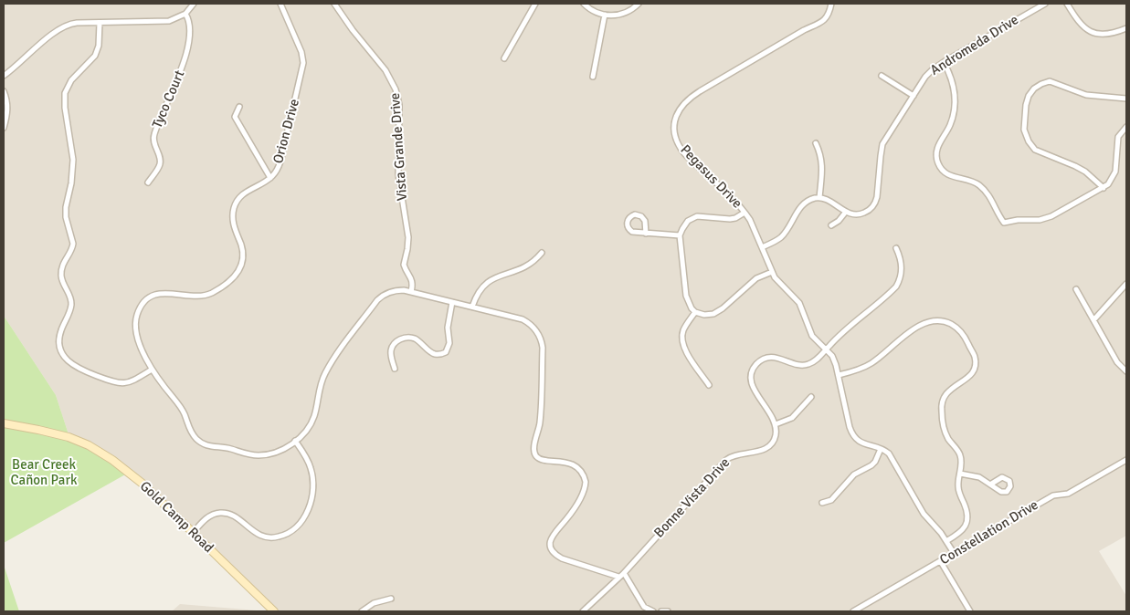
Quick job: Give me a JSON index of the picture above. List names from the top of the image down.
{
  "streets": {
    "street": [
      "Andromeda Drive",
      "Tyco Court",
      "Orion Drive",
      "Vista Grande Drive",
      "Pegasus Drive",
      "Bonne Vista Drive",
      "Gold Camp Road",
      "Constellation Drive"
    ]
  },
  "crossings": [
    ["Orion Drive", "Vista Grande Drive"],
    ["Pegasus Drive", "Constellation Drive"]
  ],
  "parks": ["Bear Creek Cañon Park"]
}
